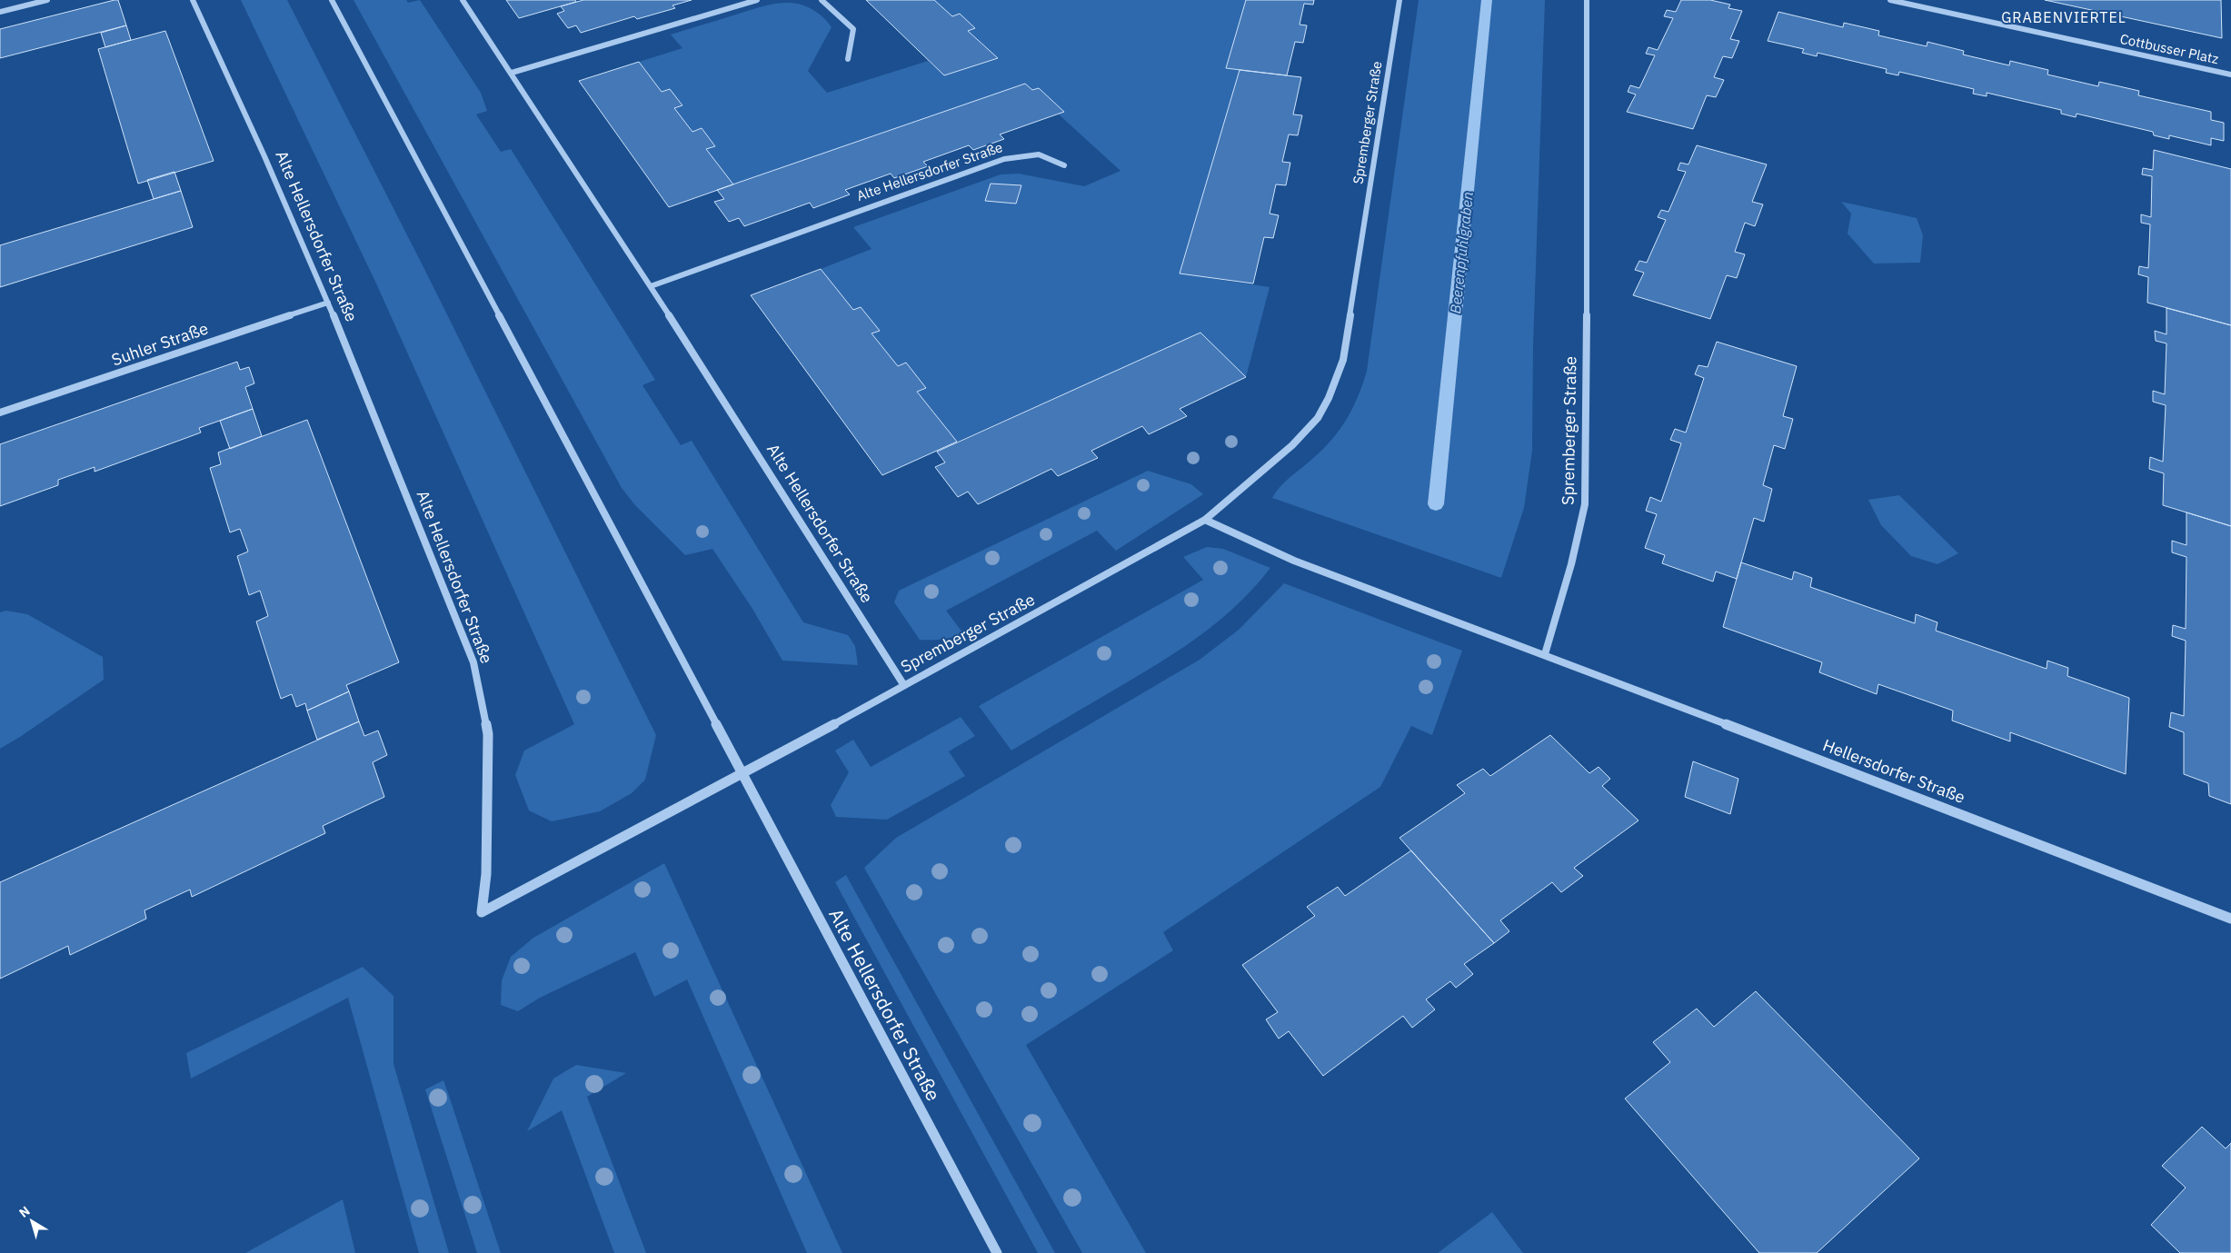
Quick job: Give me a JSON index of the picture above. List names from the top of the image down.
{
  "streets": {
    "street": [
      "Cottbusser Platz",
      "Spremberger Straße",
      "Alte Hellersdorfer Straße",
      "Suhler Straße",
      "Hellersdorfer Straße"
    ]
  },
  "crossings": [
    ["Spremberger Straße", "Alte Hellersdorfer Straße"],
    ["Spremberger Straße", "Hellersdorfer Straße"],
    ["Alte Hellersdorfer Straße", "Suhler Straße"]
  ],
  "districts": ["GRABENVIERTEL"],
  "water": ["Beerenpfuhlgraben"],
  "north": "top left"
}
